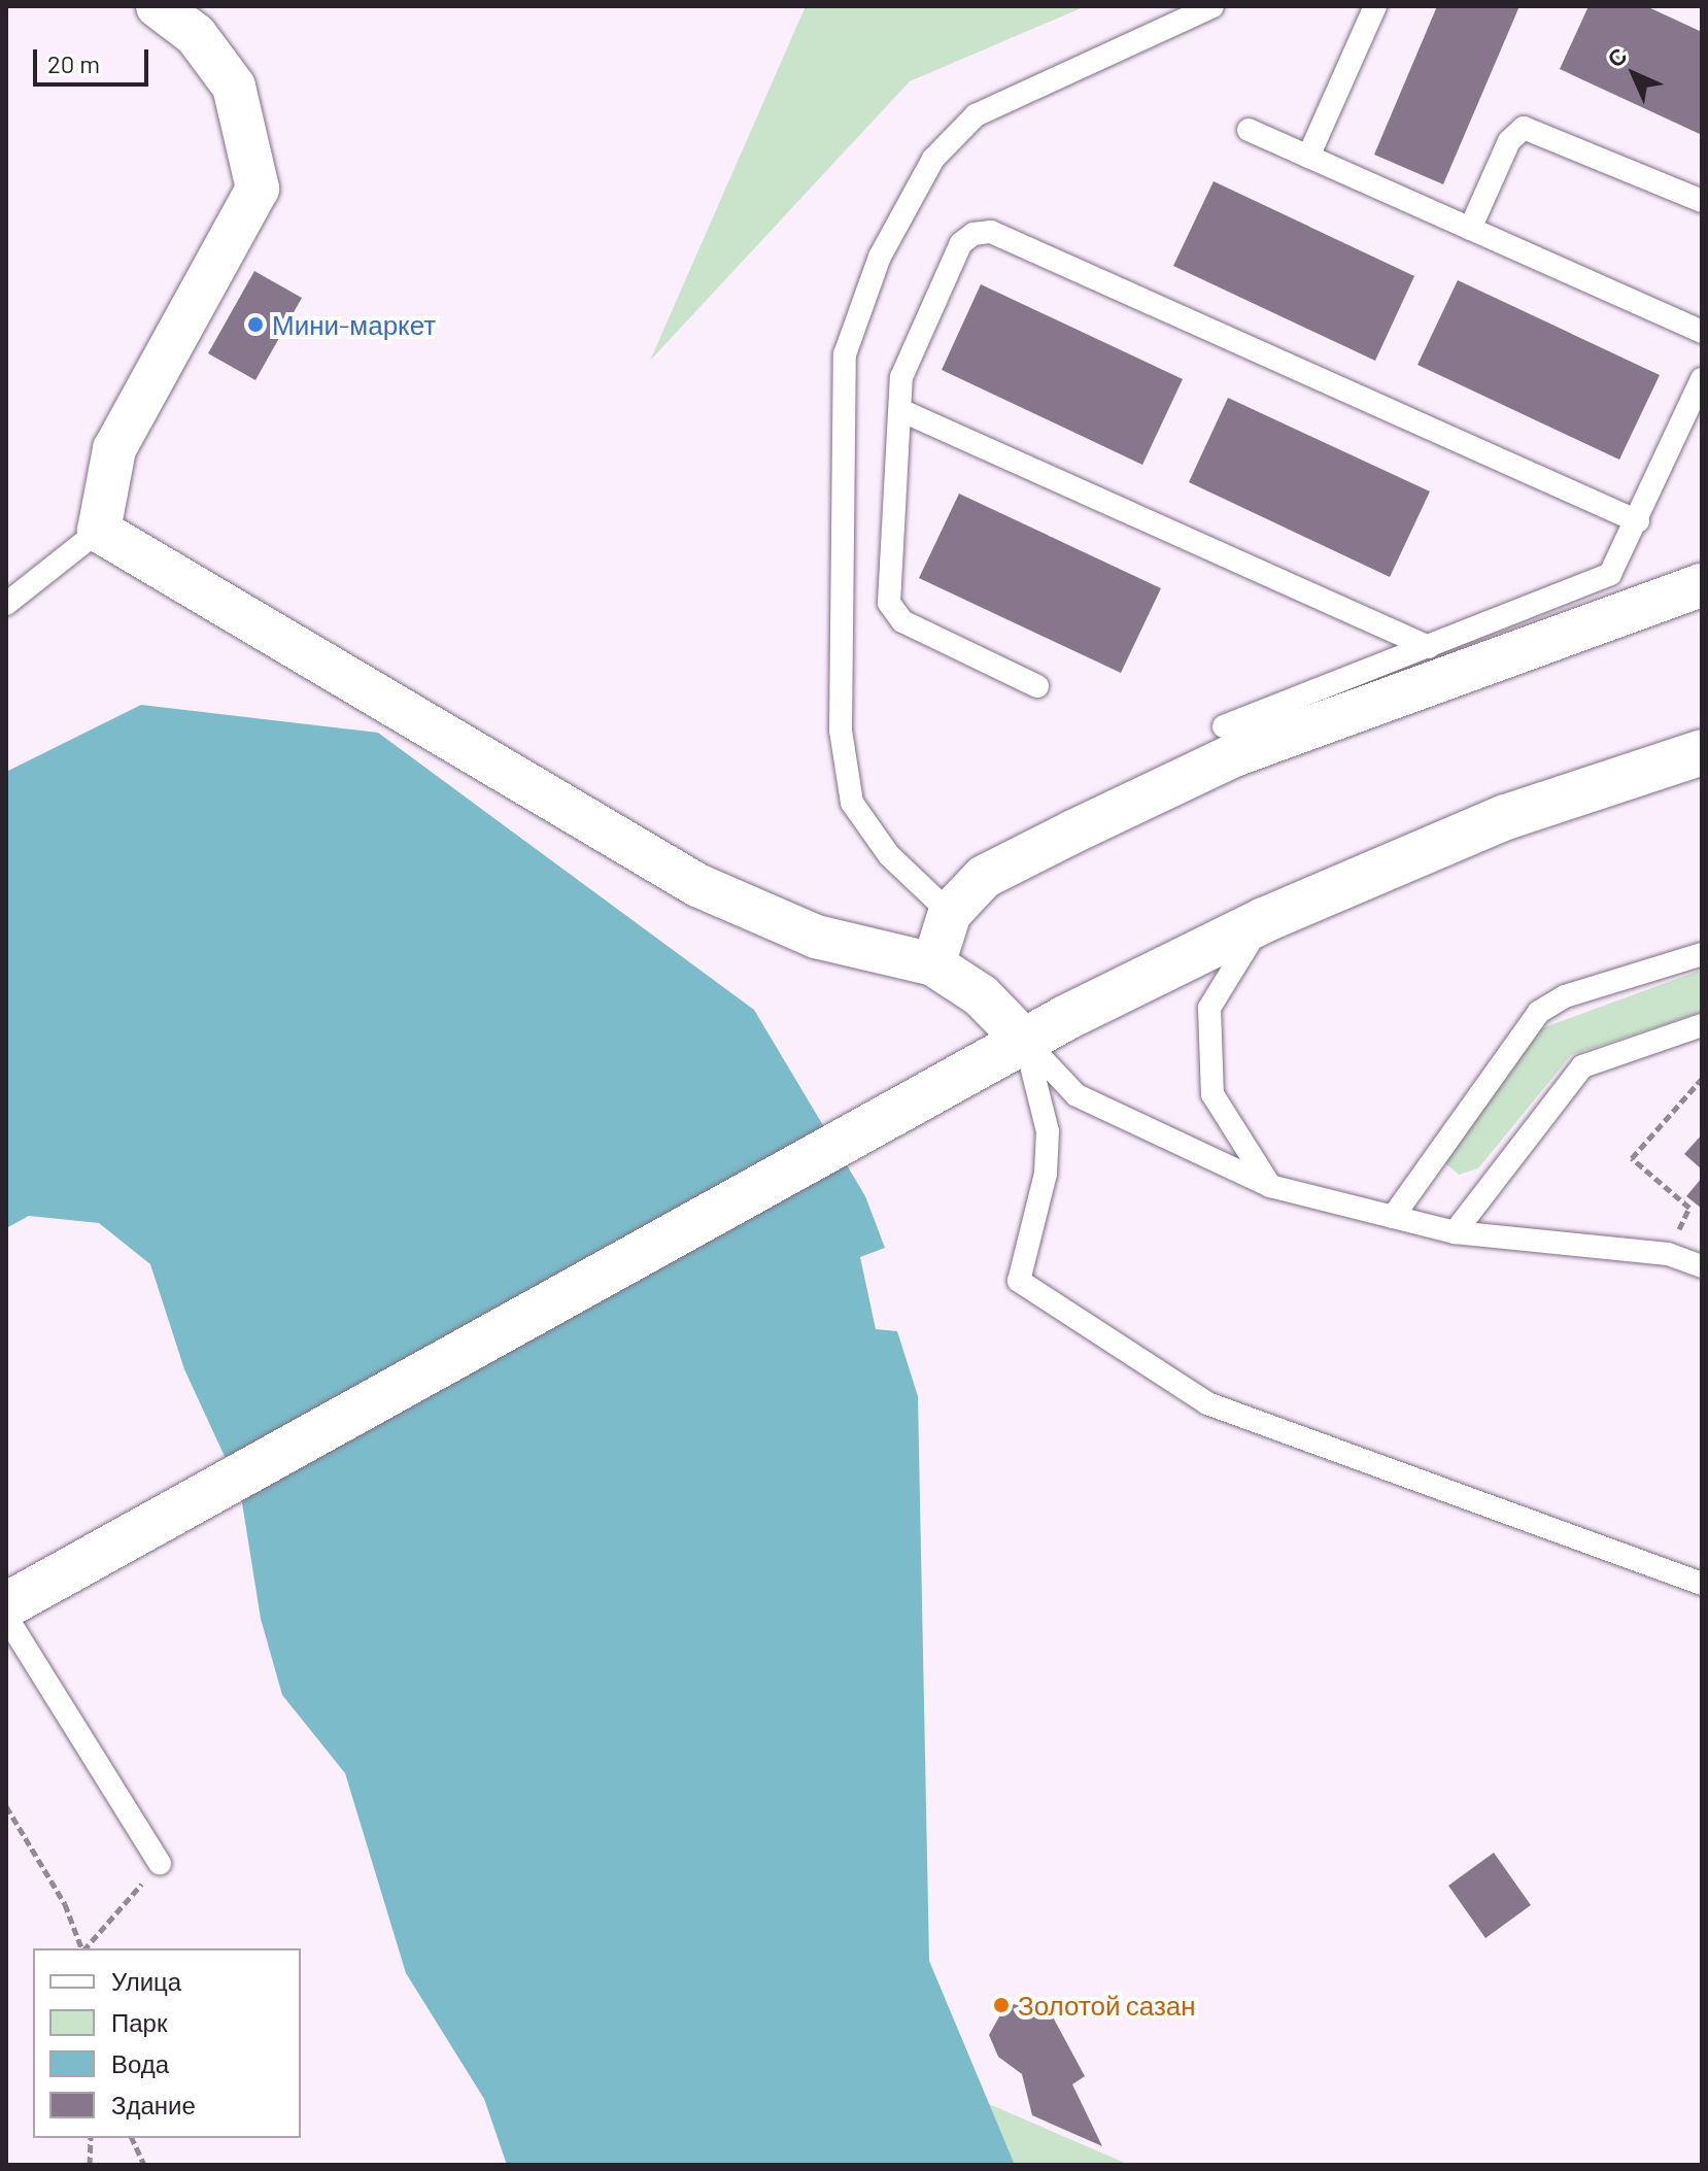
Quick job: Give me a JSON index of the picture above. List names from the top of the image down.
{
  "places": ["Мини-маркет", "Золотой сазан"],
  "legend": [
    "Улица",
    "Парк",
    "Вода",
    "Здание"
  ],
  "scale_bar": "20 m",
  "north": "top left"
}
